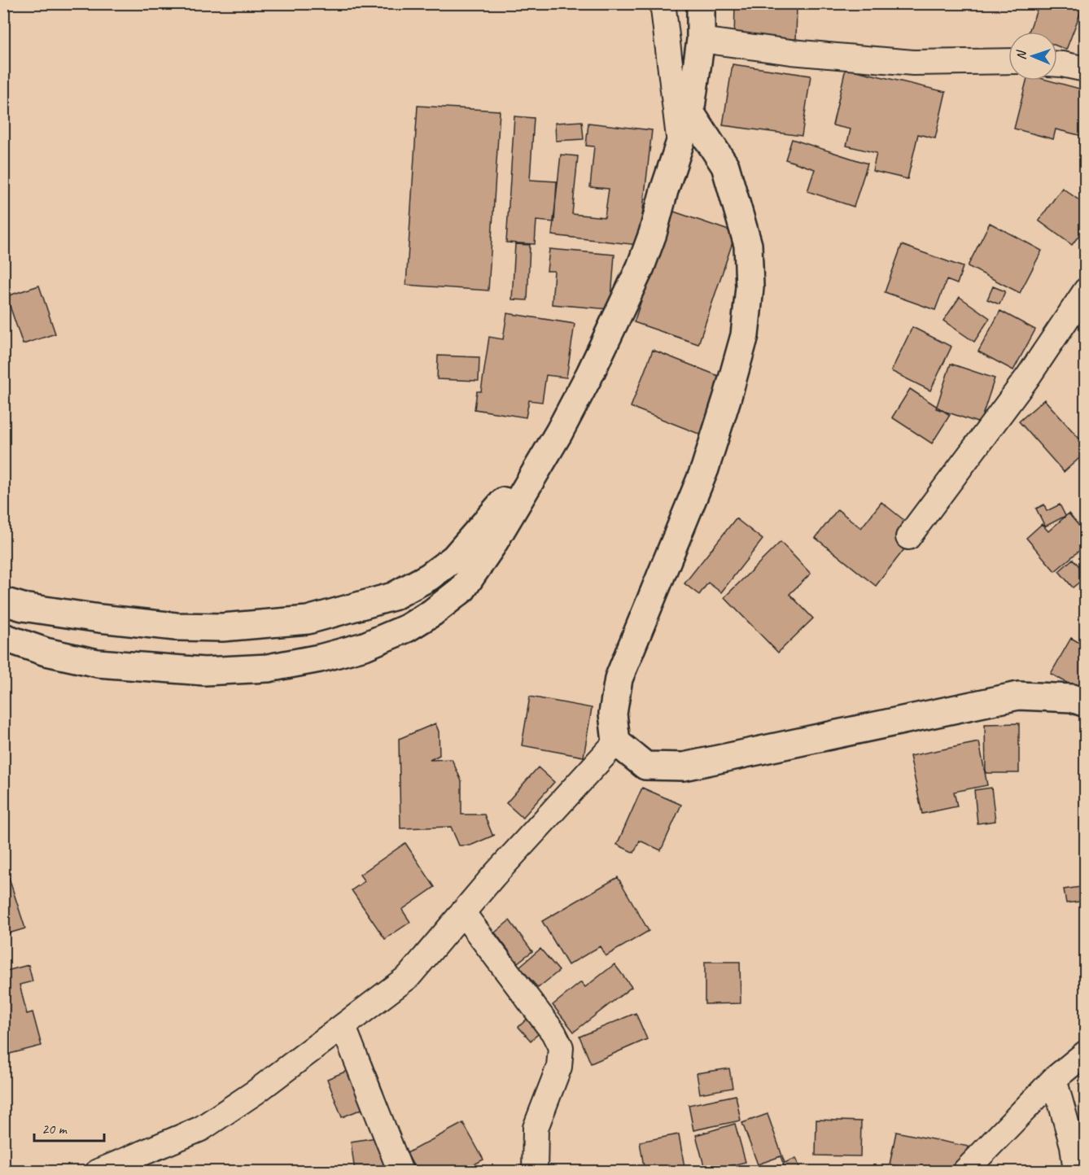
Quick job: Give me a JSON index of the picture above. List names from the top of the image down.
{
  "scale_bar": "20 m",
  "north": "left"
}
